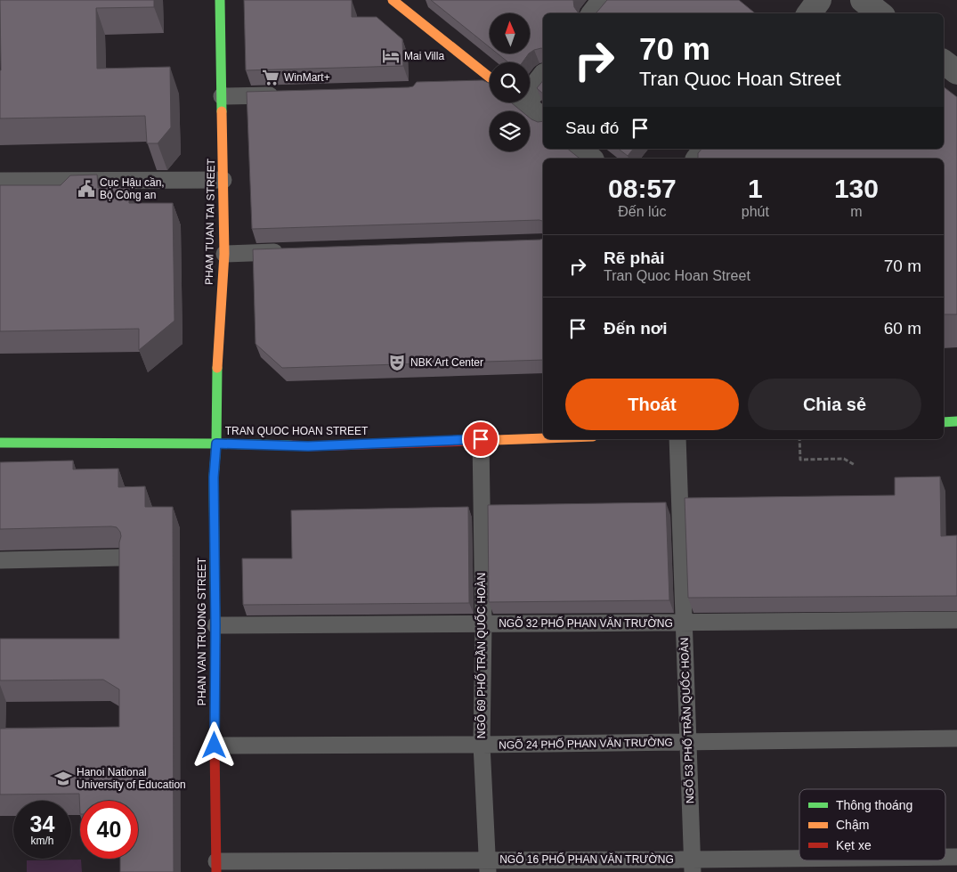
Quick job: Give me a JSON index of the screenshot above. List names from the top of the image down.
{
  "streets": {
    "street": ["PHAM TUAN TAI STREET", "TRAN QUOC HOAN STREET", "PHAN VAN TRUONG STREET"],
    "lane": [
      "NGÕ 32 PHỐ PHAN VĂN TRƯỜNG",
      "NGÕ 69 PHỐ TRẦN QUỐC HOÀN",
      "NGÕ 53 PHỐ TRẦN QUỐC HOÀN",
      "NGÕ 24 PHỐ PHAN VĂN TRƯỜNG",
      "NGÕ 16 PHỐ PHAN VĂN TRƯỜNG"
    ]
  },
  "crossings": [
    ["PHAM TUAN TAI STREET", "TRAN QUOC HOAN STREET"],
    ["PHAM TUAN TAI STREET", "PHAN VAN TRUONG STREET"],
    ["TRAN QUOC HOAN STREET", "PHAN VAN TRUONG STREET"],
    ["TRAN QUOC HOAN STREET", "NGÕ 69 PHỐ TRẦN QUỐC HOÀN"],
    ["NGÕ 32 PHỐ PHAN VĂN TRƯỜNG", "PHAN VAN TRUONG STREET"],
    ["NGÕ 32 PHỐ PHAN VĂN TRƯỜNG", "NGÕ 69 PHỐ TRẦN QUỐC HOÀN"],
    ["NGÕ 32 PHỐ PHAN VĂN TRƯỜNG", "NGÕ 53 PHỐ TRẦN QUỐC HOÀN"],
    ["PHAN VAN TRUONG STREET", "NGÕ 24 PHỐ PHAN VĂN TRƯỜNG"],
    ["PHAN VAN TRUONG STREET", "NGÕ 16 PHỐ PHAN VĂN TRƯỜNG"],
    ["NGÕ 69 PHỐ TRẦN QUỐC HOÀN", "NGÕ 24 PHỐ PHAN VĂN TRƯỜNG"],
    ["NGÕ 69 PHỐ TRẦN QUỐC HOÀN", "NGÕ 16 PHỐ PHAN VĂN TRƯỜNG"],
    ["NGÕ 53 PHỐ TRẦN QUỐC HOÀN", "NGÕ 24 PHỐ PHAN VĂN TRƯỜNG"],
    ["NGÕ 53 PHỐ TRẦN QUỐC HOÀN", "NGÕ 16 PHỐ PHAN VĂN TRƯỜNG"]
  ],
  "places": {
    "hotel": ["Mai Villa"],
    "supermarket": ["WinMart+"],
    "public building": ["Cục Hậu cần, Bộ Công an"],
    "theatre": ["NBK Art Center"],
    "school or university": ["Hanoi National University of Education"]
  },
  "legend": ["Thông thoáng", "Chậm", "Kẹt xe"],
  "north": "top",
  "page": {
    "turn": ["70 m", "Tran Quoc Hoan Street"],
    "then": "Sau đó",
    "eta": [
      "08:57",
      "Đến lúc",
      "1",
      "phút",
      "130",
      "m"
    ],
    "list": [
      {
        "name": "Rẽ phải",
        "note": "Tran Quoc Hoan Street",
        "value": "70 m"
      },
      {
        "name": "Đến nơi",
        "value": "60 m"
      }
    ],
    "buttons": ["Thoát", "Chia sẻ"],
    "speed": "34 km/h",
    "limit": "40"
  }
}
